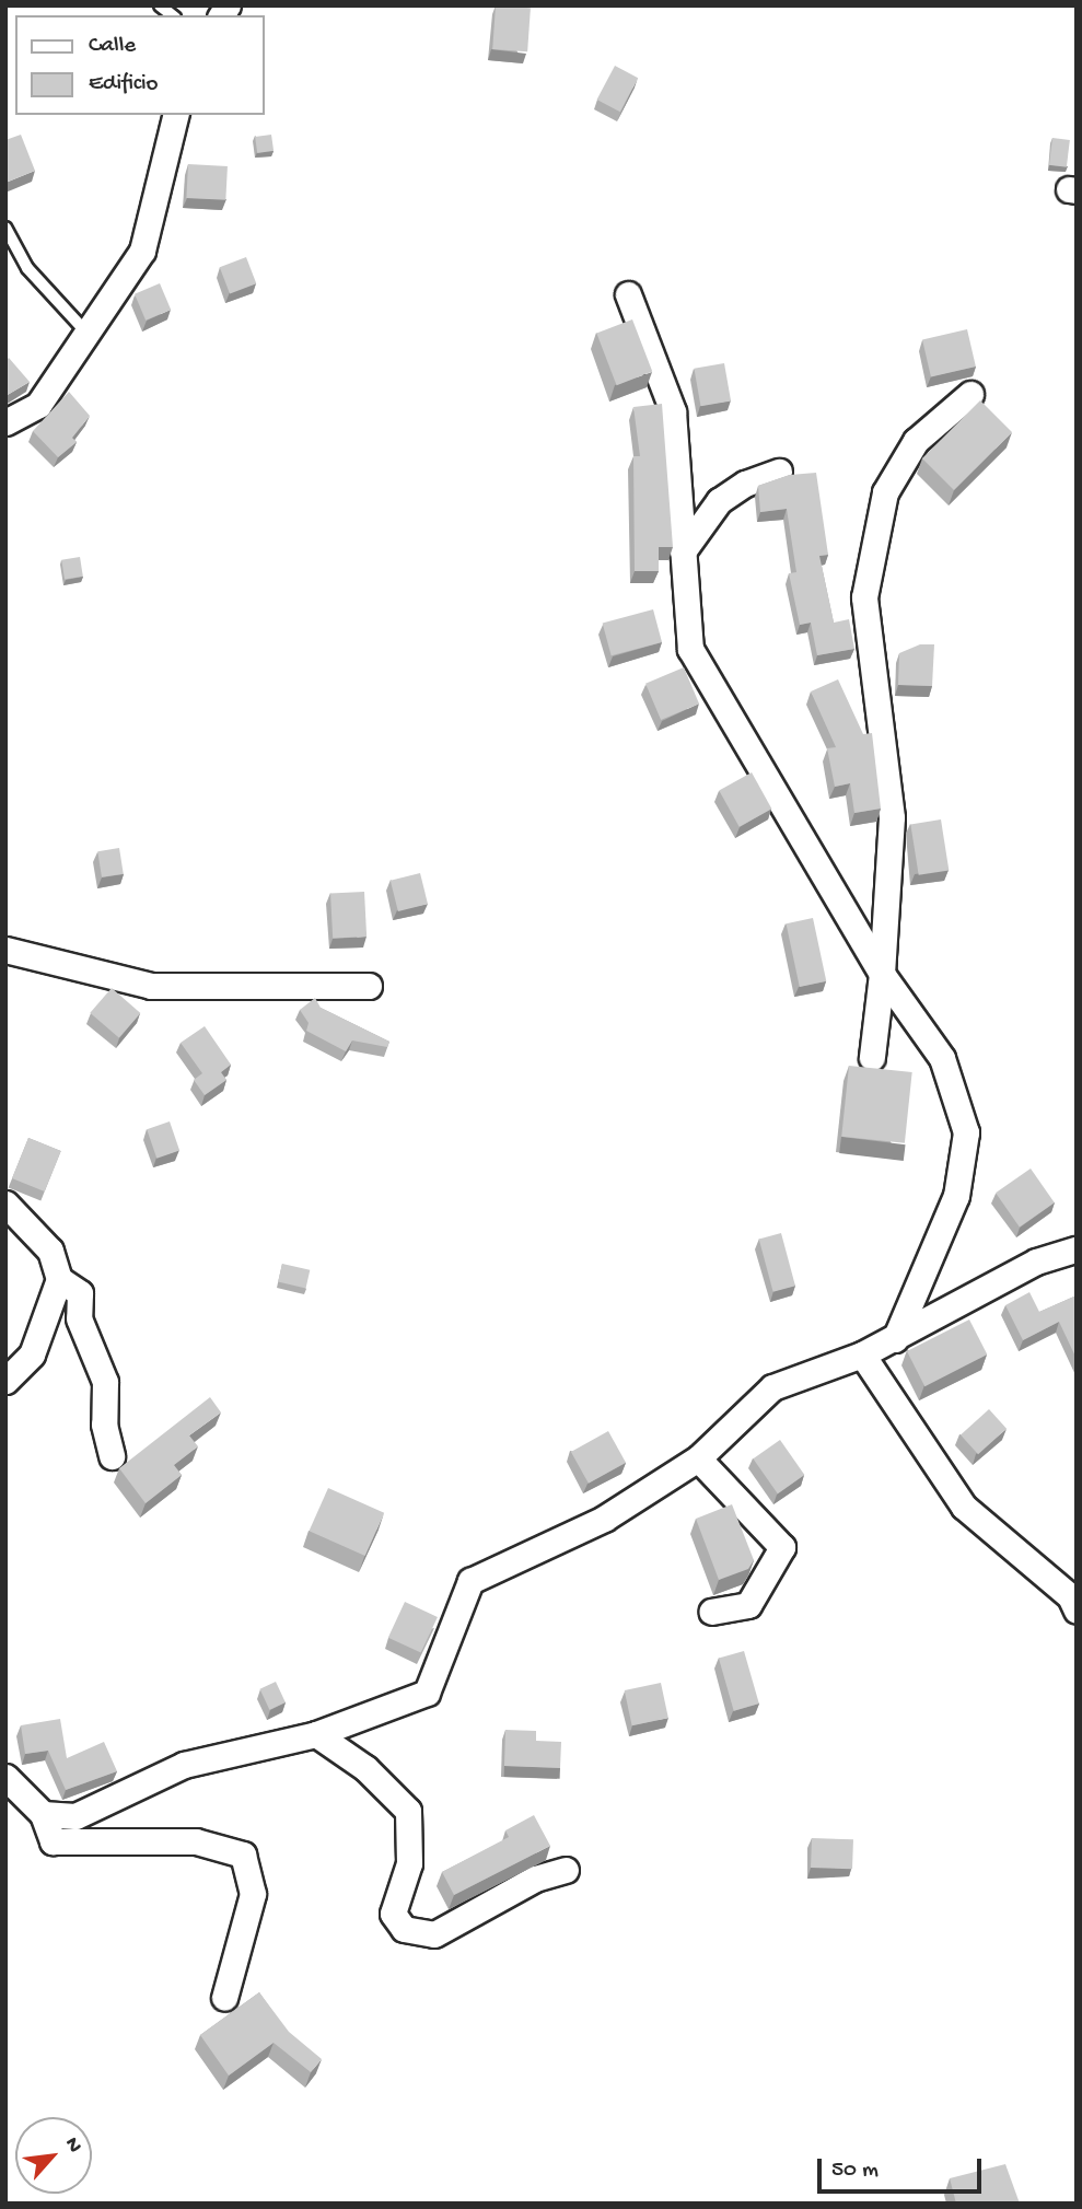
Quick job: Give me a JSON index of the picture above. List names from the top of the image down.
{
  "legend": ["Calle", "Edificio"],
  "scale_bar": "50 m",
  "north": "top right"
}
